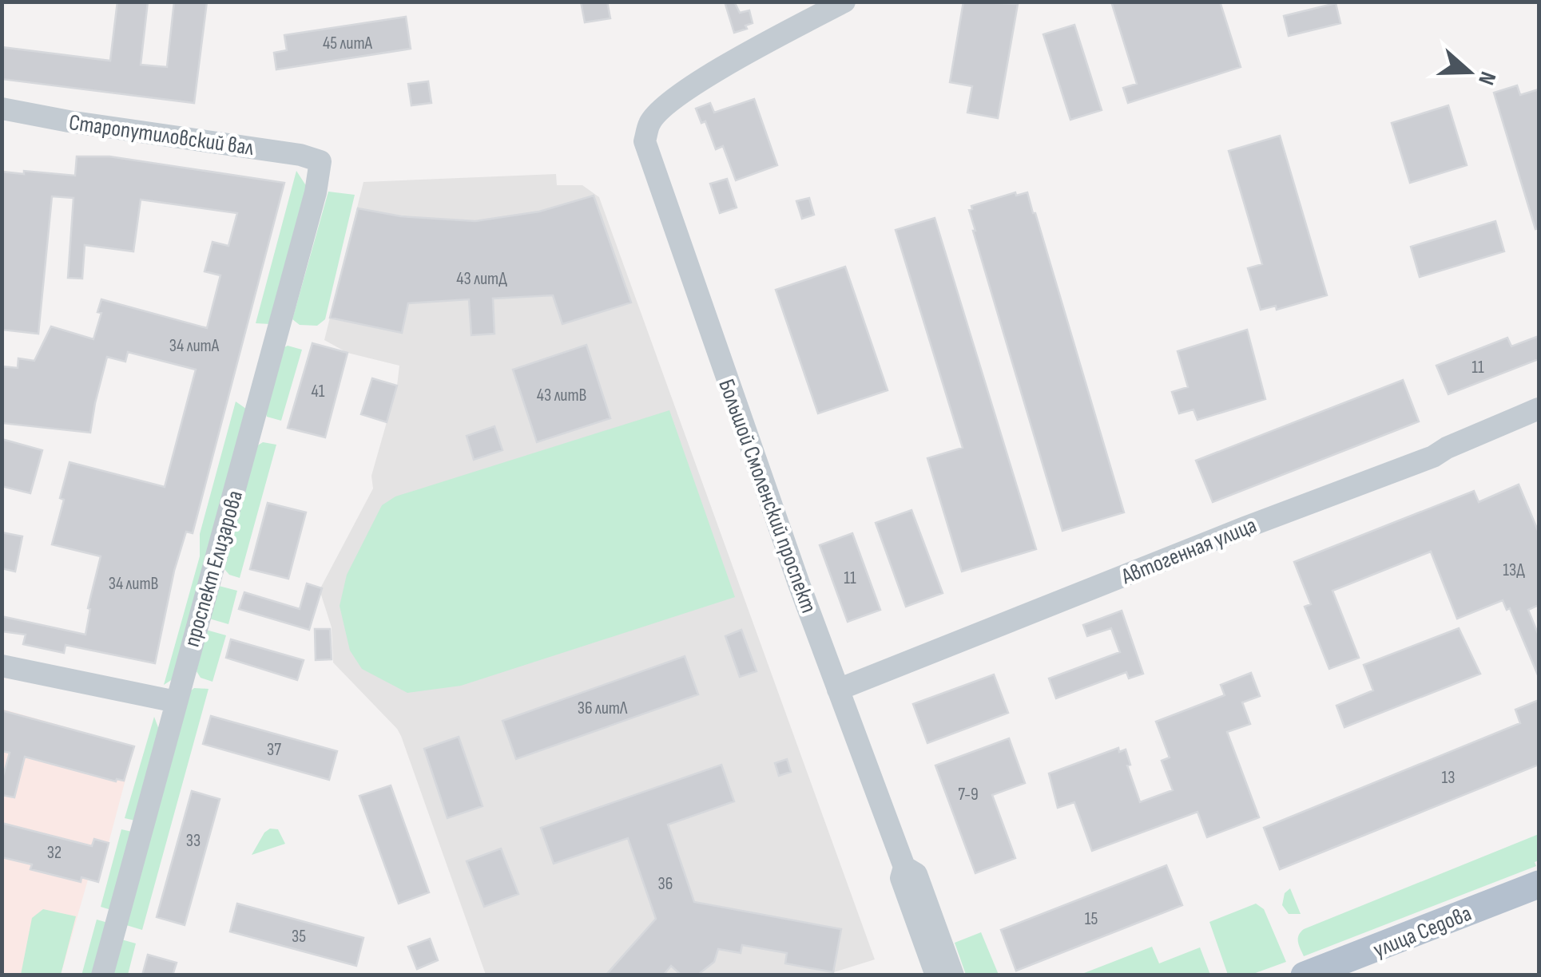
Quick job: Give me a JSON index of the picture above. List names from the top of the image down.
{
  "streets": {
    "main road": ["улица Седова"],
    "street": [
      "Старопутиловский вал",
      "Большой Смоленский проспект",
      "Автогенная улица",
      "проспект Елизарова"
    ]
  },
  "crossings": [
    ["Старопутиловский вал", "проспект Елизарова"],
    ["Большой Смоленский проспект", "Автогенная улица"]
  ],
  "house_numbers": [
    "45 литА",
    "43 литД",
    "34 литА",
    "11",
    "41",
    "43 литВ",
    "13Д",
    "11",
    "34 литВ",
    "36 литЛ",
    "37",
    "13",
    "7-9",
    "33",
    "32",
    "36",
    "15",
    "35"
  ],
  "north": "right"
}
